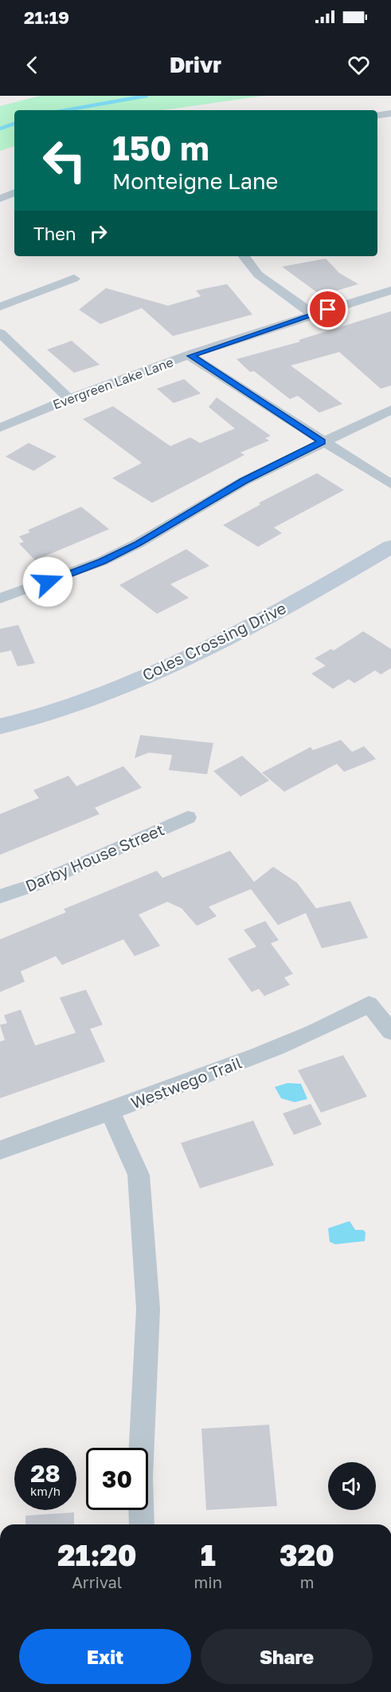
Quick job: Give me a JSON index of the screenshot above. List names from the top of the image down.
{
  "streets": {
    "street": [
      "Evergreen Lake Lane",
      "Coles Crossing Drive",
      "Darby House Street",
      "Westwego Trail"
    ]
  },
  "page": {
    "status": "21:19",
    "header": "Drivr",
    "turn": ["150 m", "Monteigne Lane"],
    "then": "Then",
    "speed": "28 km/h",
    "limit": "30",
    "eta": [
      "21:20",
      "Arrival",
      "1",
      "min",
      "320",
      "m"
    ],
    "buttons": ["Exit", "Share"]
  }
}
